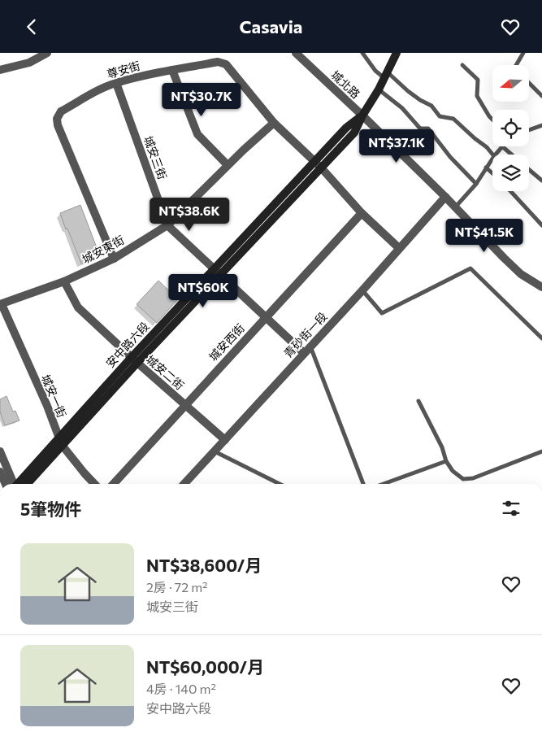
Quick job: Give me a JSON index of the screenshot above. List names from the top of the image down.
{
  "streets": {
    "street": [
      "尊安街",
      "城北路",
      "城安三街",
      "城安東街",
      "青砂街一段",
      "城安西街",
      "安中路六段",
      "城安二街",
      "城安一街"
    ]
  },
  "crossings": [
    ["尊安街", "城安三街"],
    ["尊安街", "城安東街"],
    ["尊安街", "青砂街一段"],
    ["尊安街", "城安西街"],
    ["尊安街", "安中路六段"],
    ["城北路", "青砂街一段"],
    ["城北路", "安中路六段"],
    ["城安三街", "城安東街"],
    ["城安三街", "青砂街一段"],
    ["城安三街", "城安西街"],
    ["城安三街", "安中路六段"],
    ["城安東街", "城安二街"],
    ["城安東街", "城安一街"],
    ["青砂街一段", "城安二街"],
    ["城安西街", "城安二街"],
    ["安中路六段", "城安二街"],
    ["安中路六段", "城安一街"]
  ],
  "north": "left",
  "page": {
    "header": "Casavia",
    "price": [
      "NT$30.7K",
      "NT$37.1K",
      "NT$38.6K",
      "NT$41.5K",
      "NT$60K"
    ],
    "heading": "5筆物件",
    "list": [
      {
        "name": "NT$38,600/月",
        "note": "2房 · 72 m² · 城安三街"
      },
      {
        "name": "NT$60,000/月",
        "note": "4房 · 140 m² · 安中路六段"
      }
    ]
  }
}
